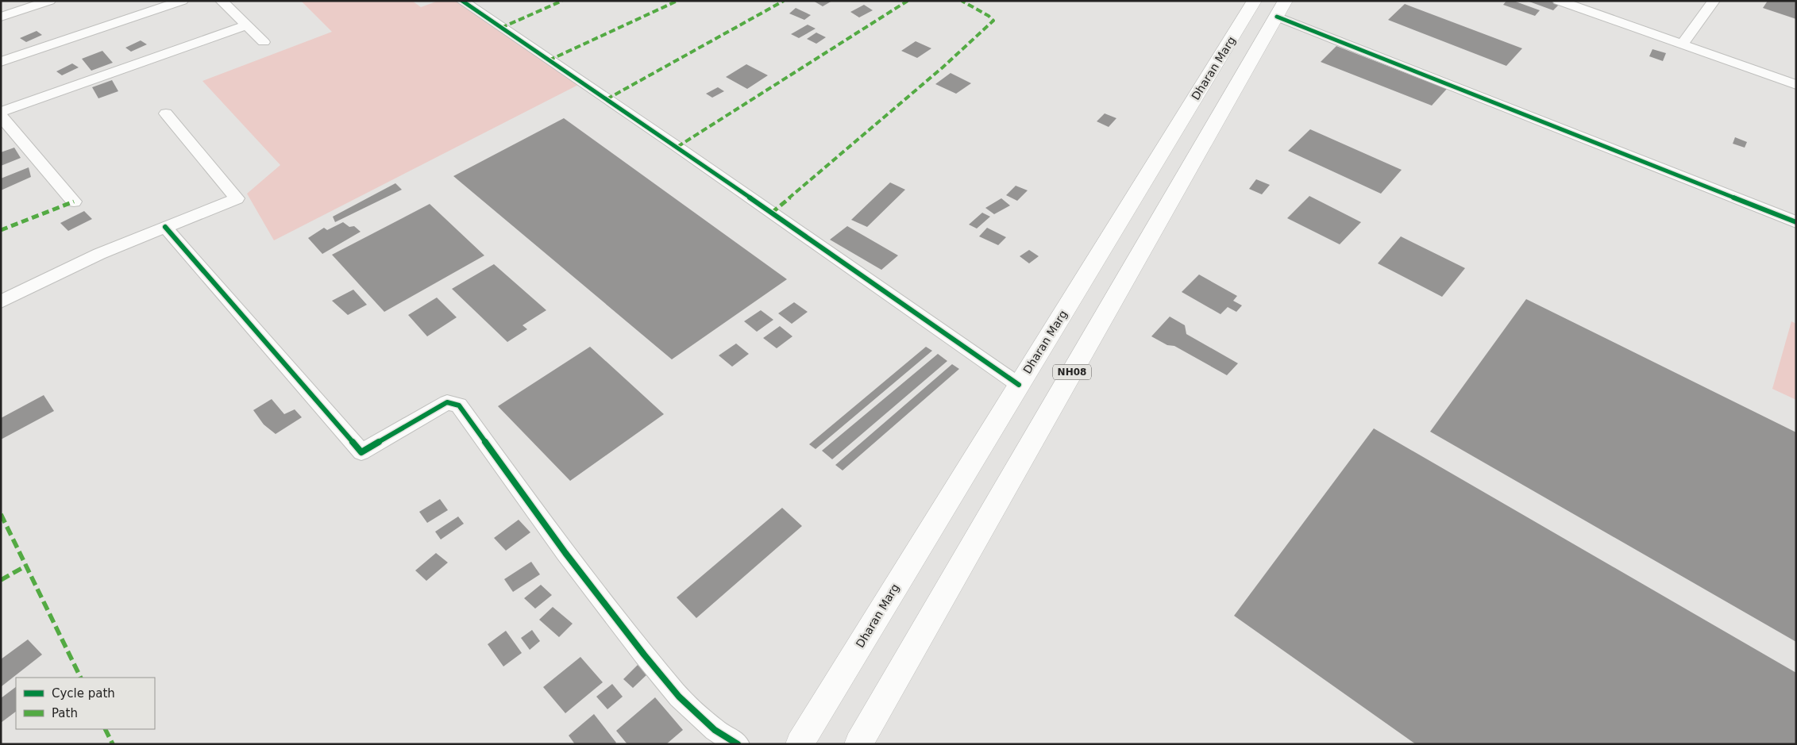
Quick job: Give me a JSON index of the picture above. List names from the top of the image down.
{
  "streets": {
    "main road": ["Dharan Marg", "NH08"]
  },
  "legend": ["Cycle path", "Path"]
}
